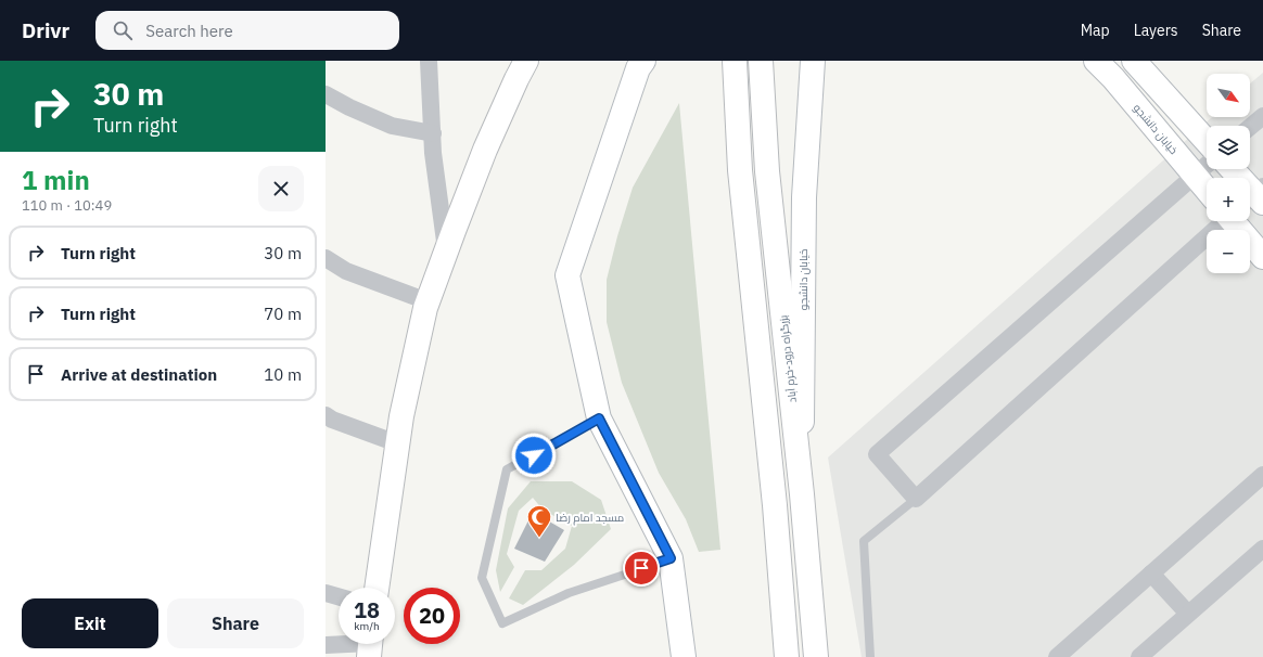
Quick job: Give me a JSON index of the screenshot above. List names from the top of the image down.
{
  "streets": {
    "main road": ["خیابان دانشجو", "بزرگراه درود-خرم آباد"]
  },
  "crossings": [
    ["خیابان دانشجو", "بزرگراه درود-خرم آباد"]
  ],
  "places": {
    "mosque": ["مسجد امام رضا"]
  },
  "north": "bottom right",
  "page": {
    "header": "Drivr",
    "search": "Search here",
    "nav": ["Map", "Layers", "Share"],
    "turn": ["30 m", "Turn right"],
    "map_buttons": ["+", "−"],
    "heading": ["1 min", "110 m · 10:49"],
    "list": [
      {
        "name": "Turn right",
        "value": "30 m"
      },
      {
        "name": "Turn right",
        "value": "70 m"
      },
      {
        "name": "Arrive at destination",
        "value": "10 m"
      }
    ],
    "speed": "18 km/h",
    "limit": "20",
    "buttons": ["Exit", "Share"]
  }
}
